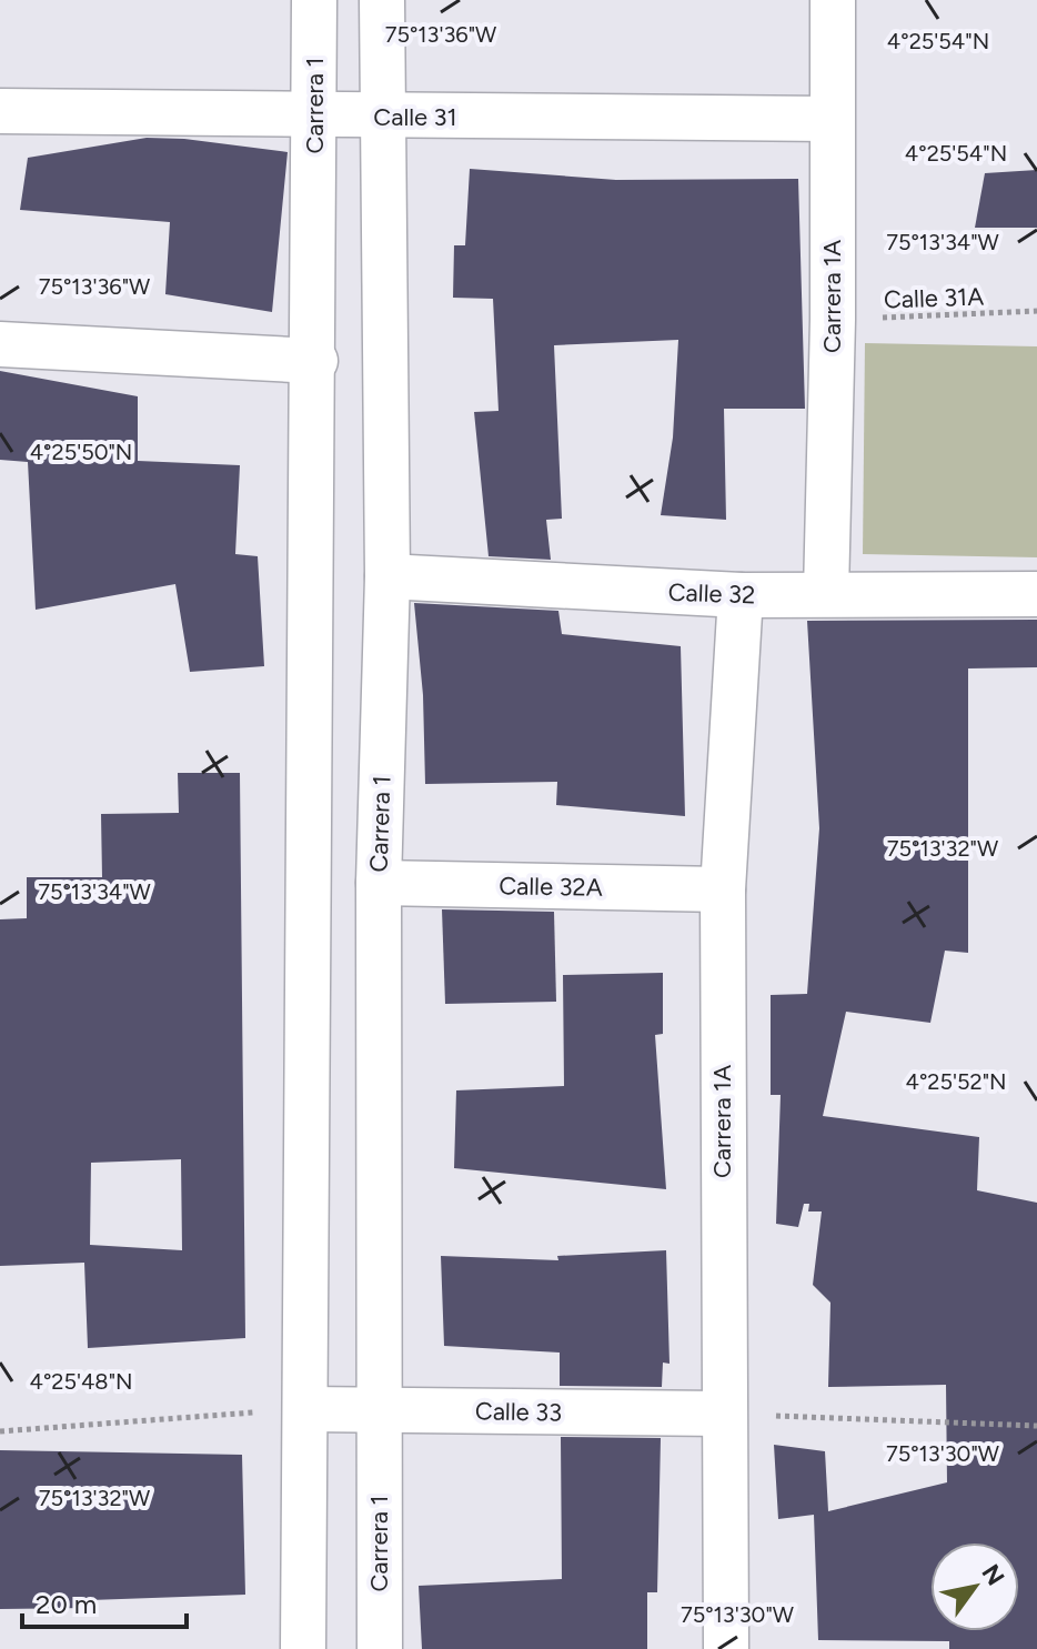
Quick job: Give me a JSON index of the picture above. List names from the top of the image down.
{
  "streets": {
    "street": [
      "Carrera 1",
      "Calle 31",
      "Carrera 1A",
      "Calle 32",
      "Calle 32A",
      "Calle 33"
    ],
    "path": ["Calle 31A"]
  },
  "crossings": [
    ["Carrera 1", "Calle 31"],
    ["Carrera 1", "Calle 32"],
    ["Carrera 1", "Calle 32A"],
    ["Carrera 1", "Calle 33"],
    ["Calle 31", "Carrera 1A"],
    ["Carrera 1A", "Calle 31A"],
    ["Carrera 1A", "Calle 32"],
    ["Carrera 1A", "Calle 32A"],
    ["Carrera 1A", "Calle 33"]
  ],
  "scale_bar": "20 m",
  "north": "top right",
  "coordinates": [
    "75°13'36\"W",
    "4°25'54\"N",
    "75°13'34\"W",
    "4°25'50\"N",
    "75°13'32\"W",
    "4°25'52\"N",
    "4°25'48\"N",
    "75°13'30\"W"
  ]
}
